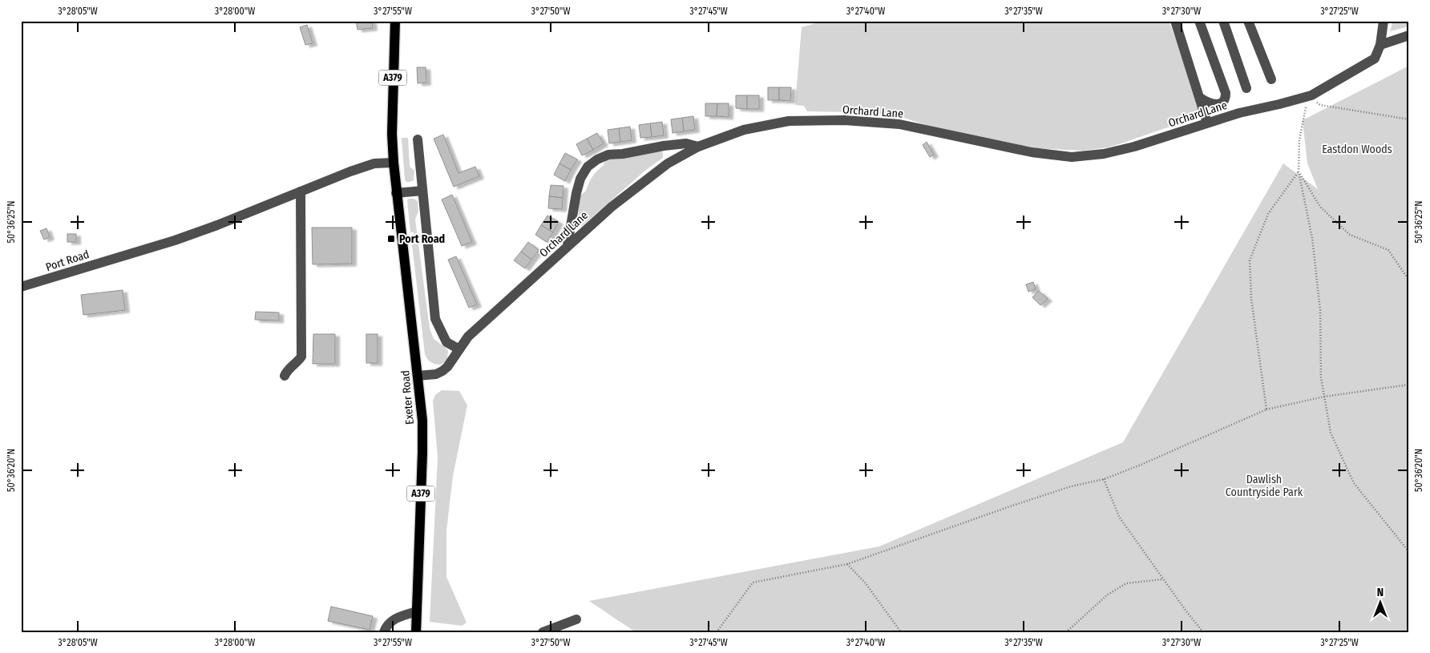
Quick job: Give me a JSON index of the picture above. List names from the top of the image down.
{
  "streets": {
    "main road": ["A379", "Exeter Road"],
    "street": ["Orchard Lane", "Port Road"]
  },
  "crossings": [
    ["A379", "Port Road"],
    ["A379", "Exeter Road"],
    ["Orchard Lane", "Exeter Road"],
    ["Port Road", "Exeter Road"]
  ],
  "parks": ["Eastdon Woods", "Dawlish Countryside Park"],
  "places": {
    "transit": ["Port Road"]
  },
  "north": "top",
  "coordinates": [
    "3°28'05\"W",
    "3°28'00\"W",
    "3°27'55\"W",
    "3°27'50\"W",
    "3°27'45\"W",
    "3°27'40\"W",
    "3°27'35\"W",
    "3°27'30\"W",
    "3°27'25\"W",
    "50°36'25\"N",
    "50°36'20\"N"
  ]
}
